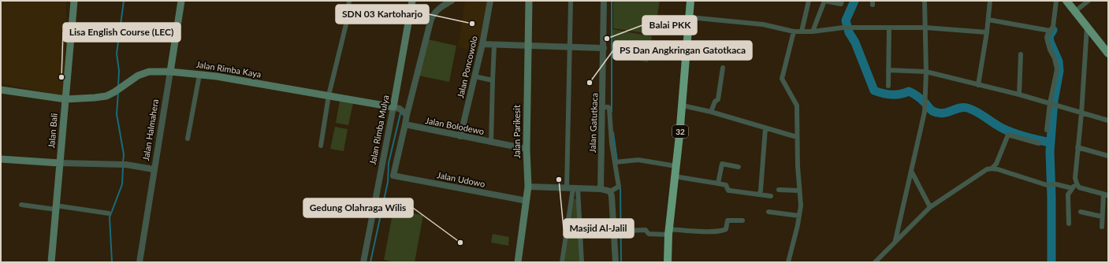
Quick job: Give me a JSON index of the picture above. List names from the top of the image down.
{
  "streets": {
    "highway": ["32"],
    "main road": [
      "Jalan Rimba Kaya",
      "Jalan Halmahera",
      "Jalan Rimba Mulya",
      "Jalan Bali",
      "Jalan Parikesit"
    ],
    "street": [
      "Jalan Poncowolo",
      "Jalan Gatutkaca",
      "Jalan Bolodewo",
      "Jalan Udowo"
    ]
  },
  "crossings": [
    ["Jalan Poncowolo", "Jalan Bolodewo"],
    ["Jalan Rimba Kaya", "Jalan Halmahera"],
    ["Jalan Rimba Kaya", "Jalan Rimba Mulya"],
    ["Jalan Rimba Kaya", "Jalan Bali"],
    ["Jalan Bolodewo", "Jalan Parikesit"],
    ["Jalan Bolodewo", "Jalan Udowo"],
    ["Jalan Parikesit", "Jalan Udowo"]
  ],
  "places": [
    "SDN 03 Kartoharjo",
    "Balai PKK",
    "Lisa English Course (LEC)",
    "PS Dan Angkringan Gatotkaca",
    "Masjid Al-Jalil",
    "Gedung Olahraga Wilis"
  ]
}
